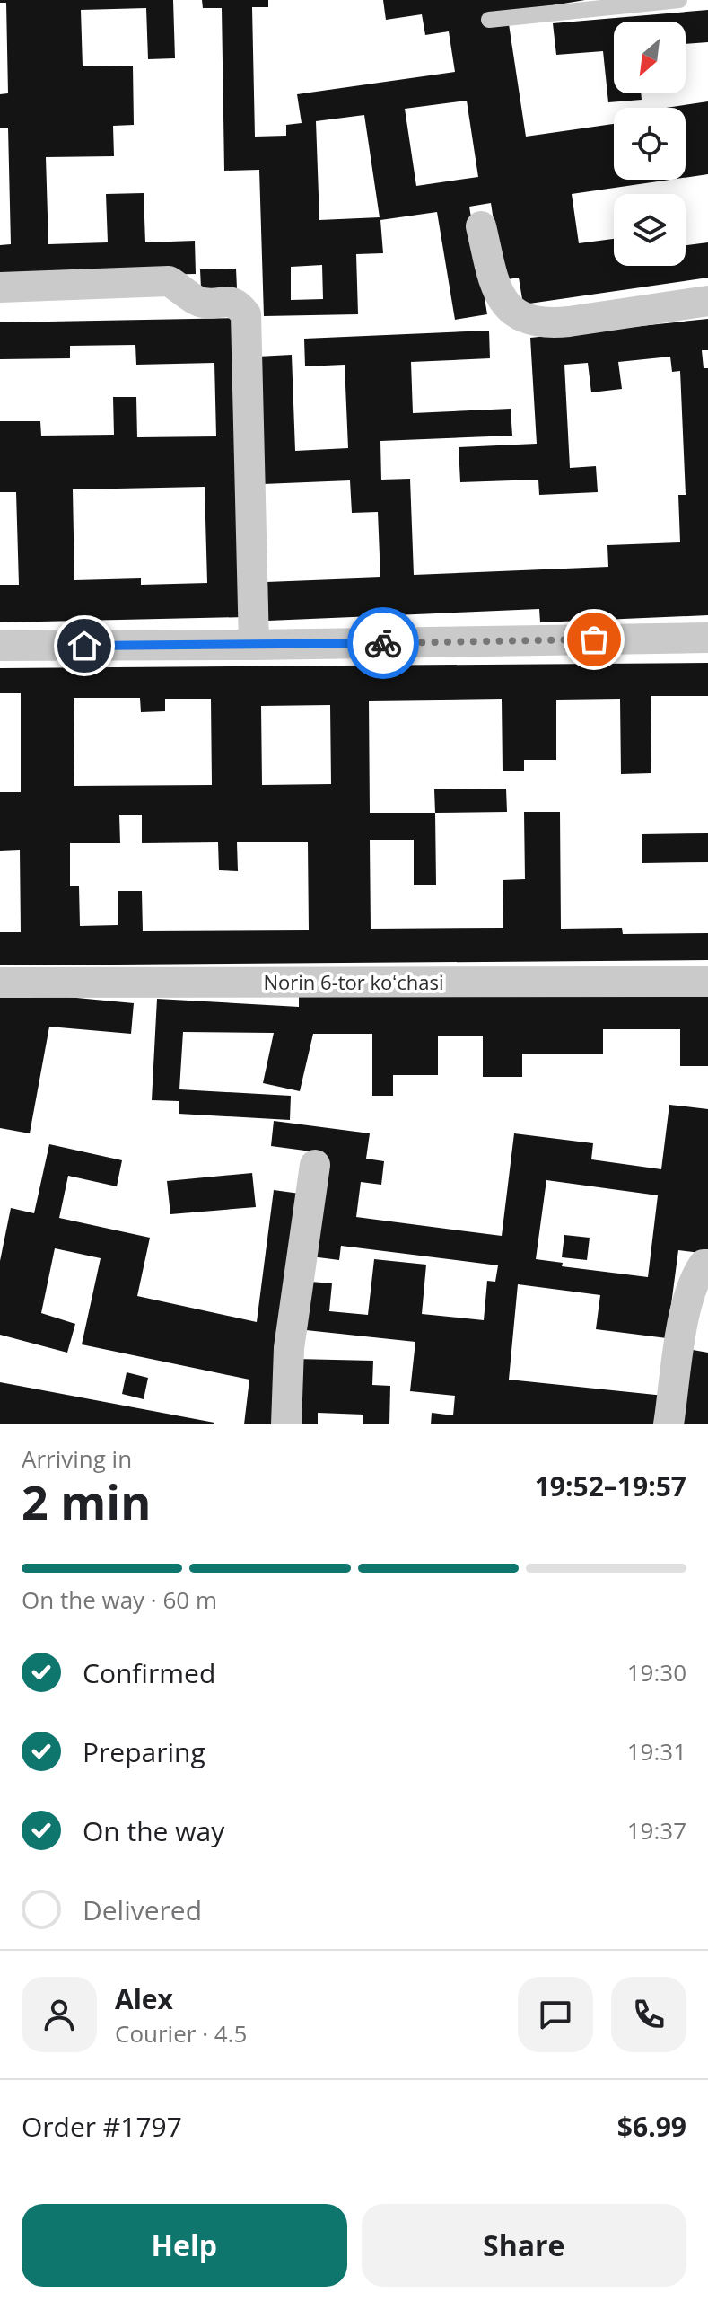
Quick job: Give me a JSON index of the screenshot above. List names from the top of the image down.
{
  "streets": {
    "street": ["Norin 6-tor koʻchasi"]
  },
  "north": "bottom left",
  "page": {
    "heading": ["2 min", "Arriving in", "19:52–19:57"],
    "panel": [
      "Alex",
      "Courier · 4.5",
      "Order #1797",
      "$6.99"
    ],
    "bar": "On the way · 60 m",
    "list": [
      ["Confirmed", "19:30"],
      ["Preparing", "19:31"],
      ["On the way", "19:37"],
      "Delivered"
    ],
    "buttons": ["Help", "Share"]
  }
}
